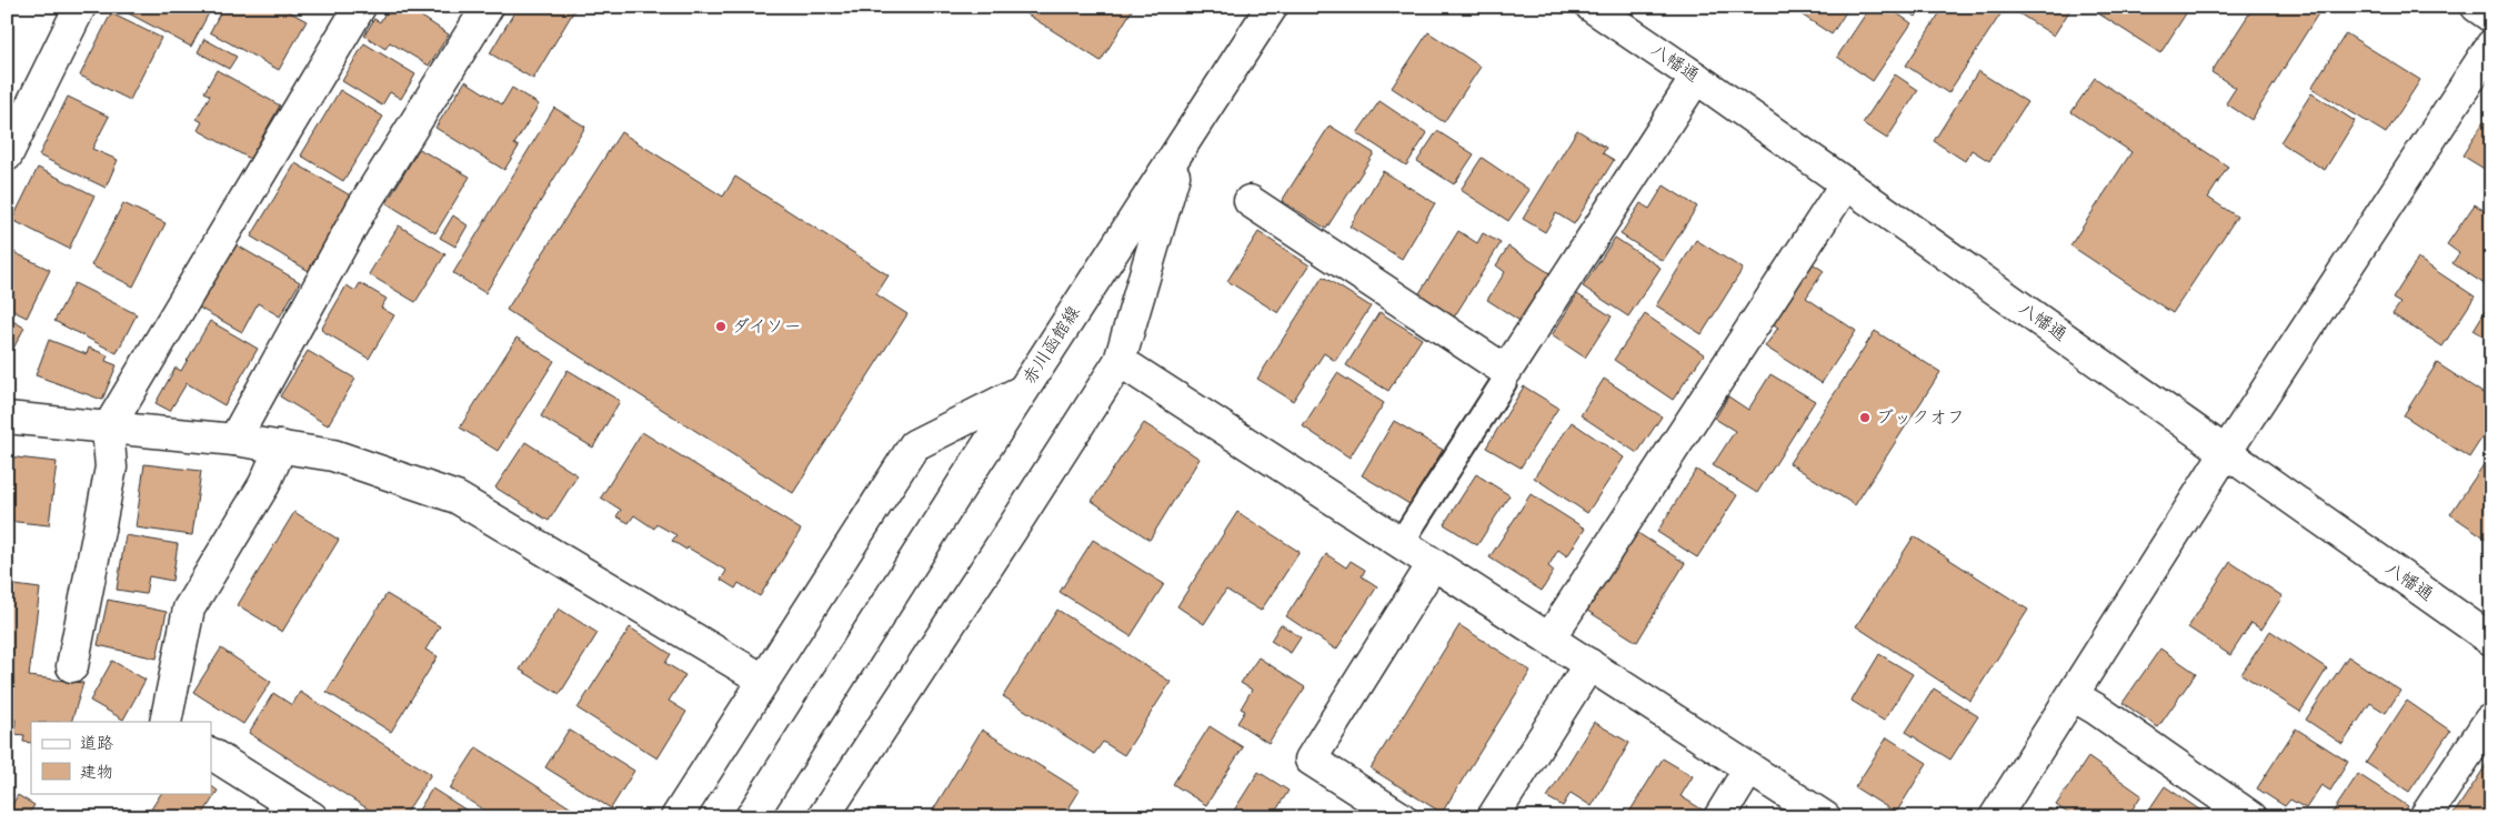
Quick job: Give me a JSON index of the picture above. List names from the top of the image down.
{
  "streets": {
    "street": ["八幡通", "赤川函館線"]
  },
  "places": ["ダイソー", "ブックオフ"],
  "legend": ["道路", "建物"]
}
